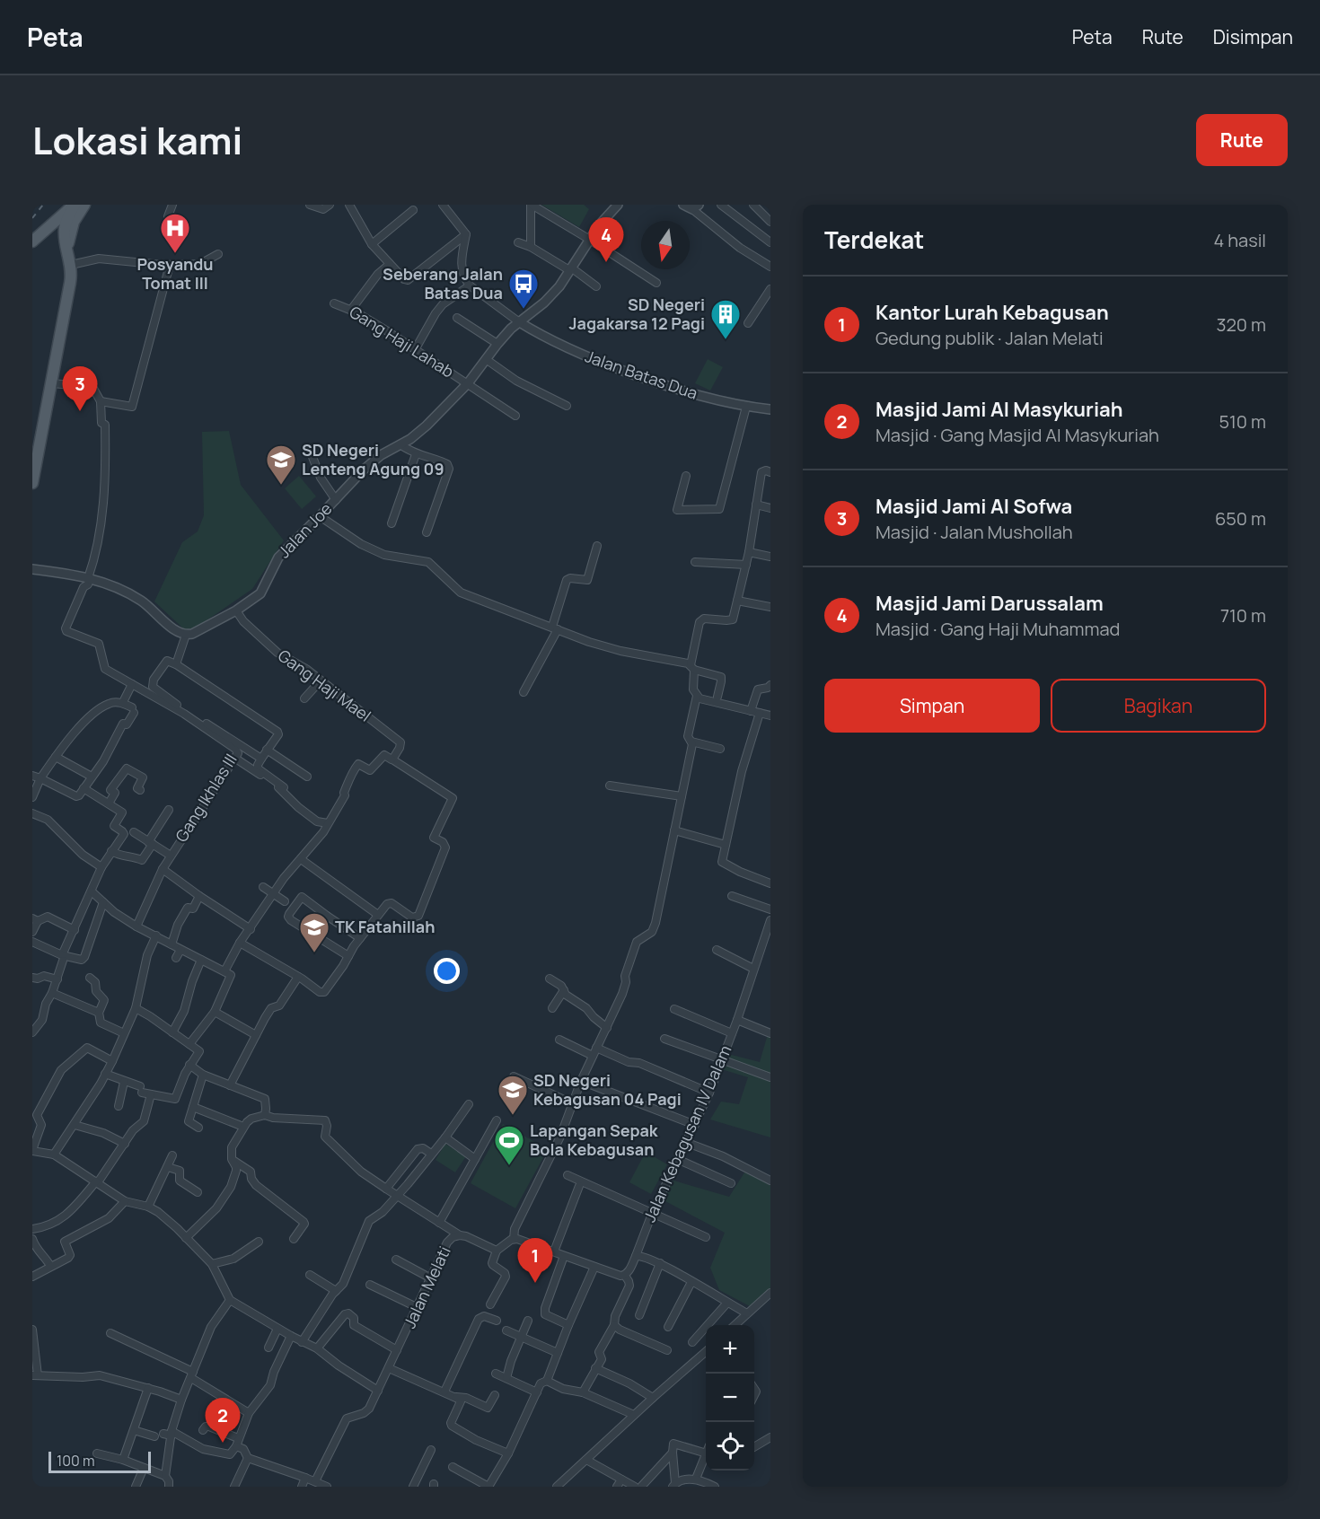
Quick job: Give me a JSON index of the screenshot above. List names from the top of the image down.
{
  "streets": {
    "street": [
      "Gang Haji Lahab",
      "Jalan Batas Dua",
      "Jalan Joe",
      "Gang Haji Mael",
      "Gang Ikhlas III",
      "Jalan Kebagusan IV Dalam",
      "Jalan Melati"
    ]
  },
  "crossings": [
    ["Gang Haji Lahab", "Jalan Joe"],
    ["Jalan Batas Dua", "Jalan Joe"],
    ["Jalan Joe", "Gang Haji Mael"]
  ],
  "places": {
    "hospital": ["Posyandu Tomat III"],
    "bus stop": ["Seberang Jalan Batas Dua"],
    "building": ["SD Negeri Jagakarsa 12 Pagi"],
    "school or university": ["SD Negeri Lenteng Agung 09", "TK Fatahillah", "SD Negeri Kebagusan 04 Pagi"],
    "sports": ["Lapangan Sepak Bola Kebagusan"]
  },
  "scale_bar": "100 m",
  "north": "bottom",
  "page": {
    "header": "Peta",
    "nav": ["Peta", "Rute", "Disimpan"],
    "title": "Lokasi kami",
    "buttons": [
      "Rute",
      ["Simpan", "Bagikan"]
    ],
    "heading": ["Terdekat", "4 hasil"],
    "pins": [
      "4",
      "3",
      "1",
      "2"
    ],
    "list": [
      {
        "mark": "1",
        "name": "Kantor Lurah Kebagusan",
        "note": "Gedung publik · Jalan Melati",
        "value": "320 m"
      },
      {
        "mark": "2",
        "name": "Masjid Jami Al Masykuriah",
        "note": "Masjid · Gang Masjid Al Masykuriah",
        "value": "510 m"
      },
      {
        "mark": "3",
        "name": "Masjid Jami Al Sofwa",
        "note": "Masjid · Jalan Mushollah",
        "value": "650 m"
      },
      {
        "mark": "4",
        "name": "Masjid Jami Darussalam",
        "note": "Masjid · Gang Haji Muhammad",
        "value": "710 m"
      }
    ],
    "map_buttons": ["+", "−"],
    "scale": "100 m"
  }
}
